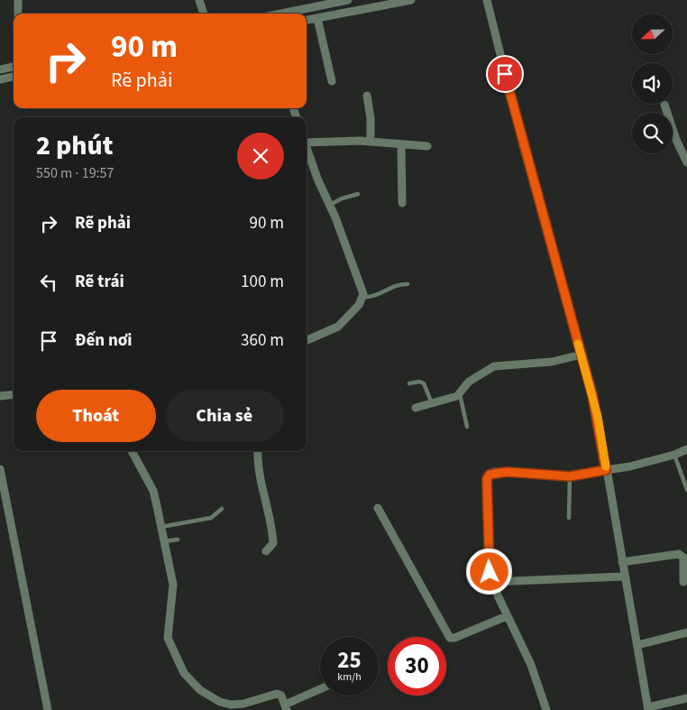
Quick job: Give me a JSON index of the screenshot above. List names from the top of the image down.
{
  "north": "left",
  "page": {
    "turn": ["90 m", "Rẽ phải"],
    "heading": ["2 phút", "550 m · 19:57"],
    "list": [
      {
        "name": "Rẽ phải",
        "value": "90 m"
      },
      {
        "name": "Rẽ trái",
        "value": "100 m"
      },
      {
        "name": "Đến nơi",
        "value": "360 m"
      }
    ],
    "buttons": ["Thoát", "Chia sẻ"],
    "speed": "25 km/h",
    "limit": "30"
  }
}
